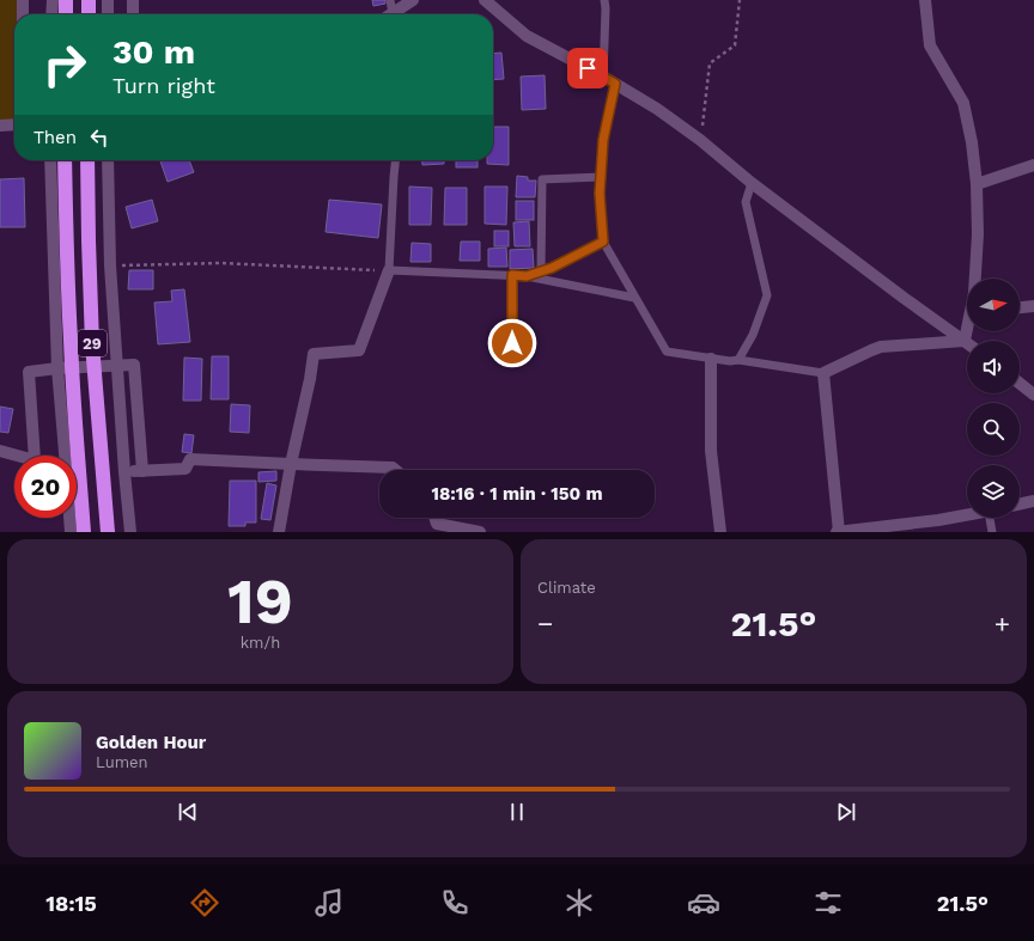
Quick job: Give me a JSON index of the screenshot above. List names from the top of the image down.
{
  "streets": {
    "highway": ["29"]
  },
  "north": "right",
  "page": {
    "turn": ["30 m", "Turn right"],
    "then": "Then",
    "limit": "20",
    "trip": "18:16 · 1 min · 150 m",
    "tile": [
      ["19", "km/h"],
      "Climate"
    ],
    "heat": ["−", "21.5°", "+"],
    "song": ["Golden Hour", "Lumen"],
    "tabs": ["18:15", "21.5°"]
  }
}
